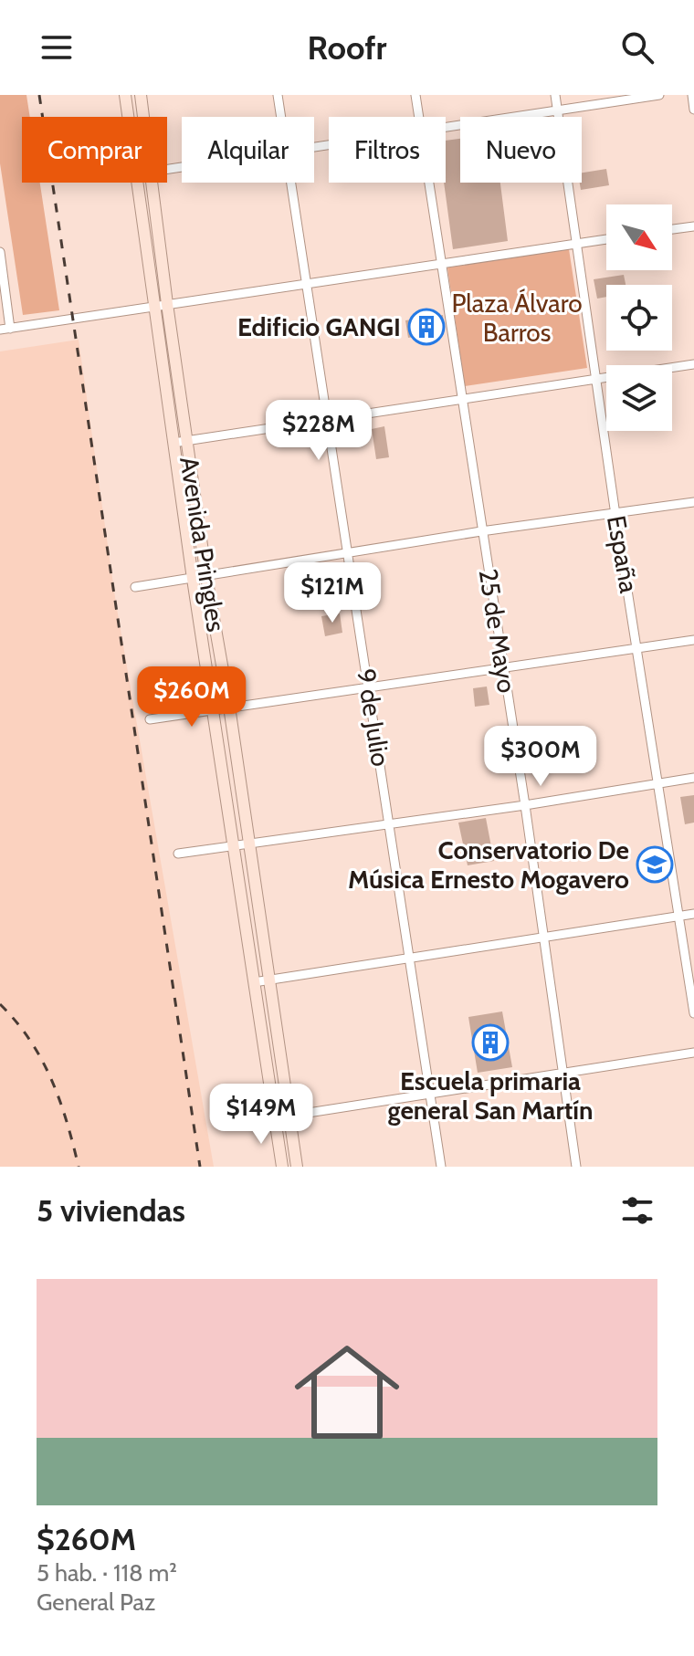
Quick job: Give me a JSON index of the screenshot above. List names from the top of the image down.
{
  "streets": {
    "main road": ["Avenida Pringles"],
    "street": ["España", "25 de Mayo", "9 de Julio"]
  },
  "parks": ["Plaza Álvaro Barros"],
  "places": {
    "building": ["Edificio GANGI", "Escuela primaria general San Martín"],
    "school or university": ["Conservatorio De Música Ernesto Mogavero"]
  },
  "north": "bottom right",
  "page": {
    "header": "Roofr",
    "chip": [
      "Comprar",
      "Alquilar",
      "Filtros",
      "Nuevo"
    ],
    "price": [
      "$228M",
      "$121M",
      "$260M",
      "$300M",
      "$149M"
    ],
    "heading": "5 viviendas",
    "list": [
      {
        "name": "$260M",
        "note": "5 hab. · 118 m² · General Paz"
      }
    ]
  }
}
